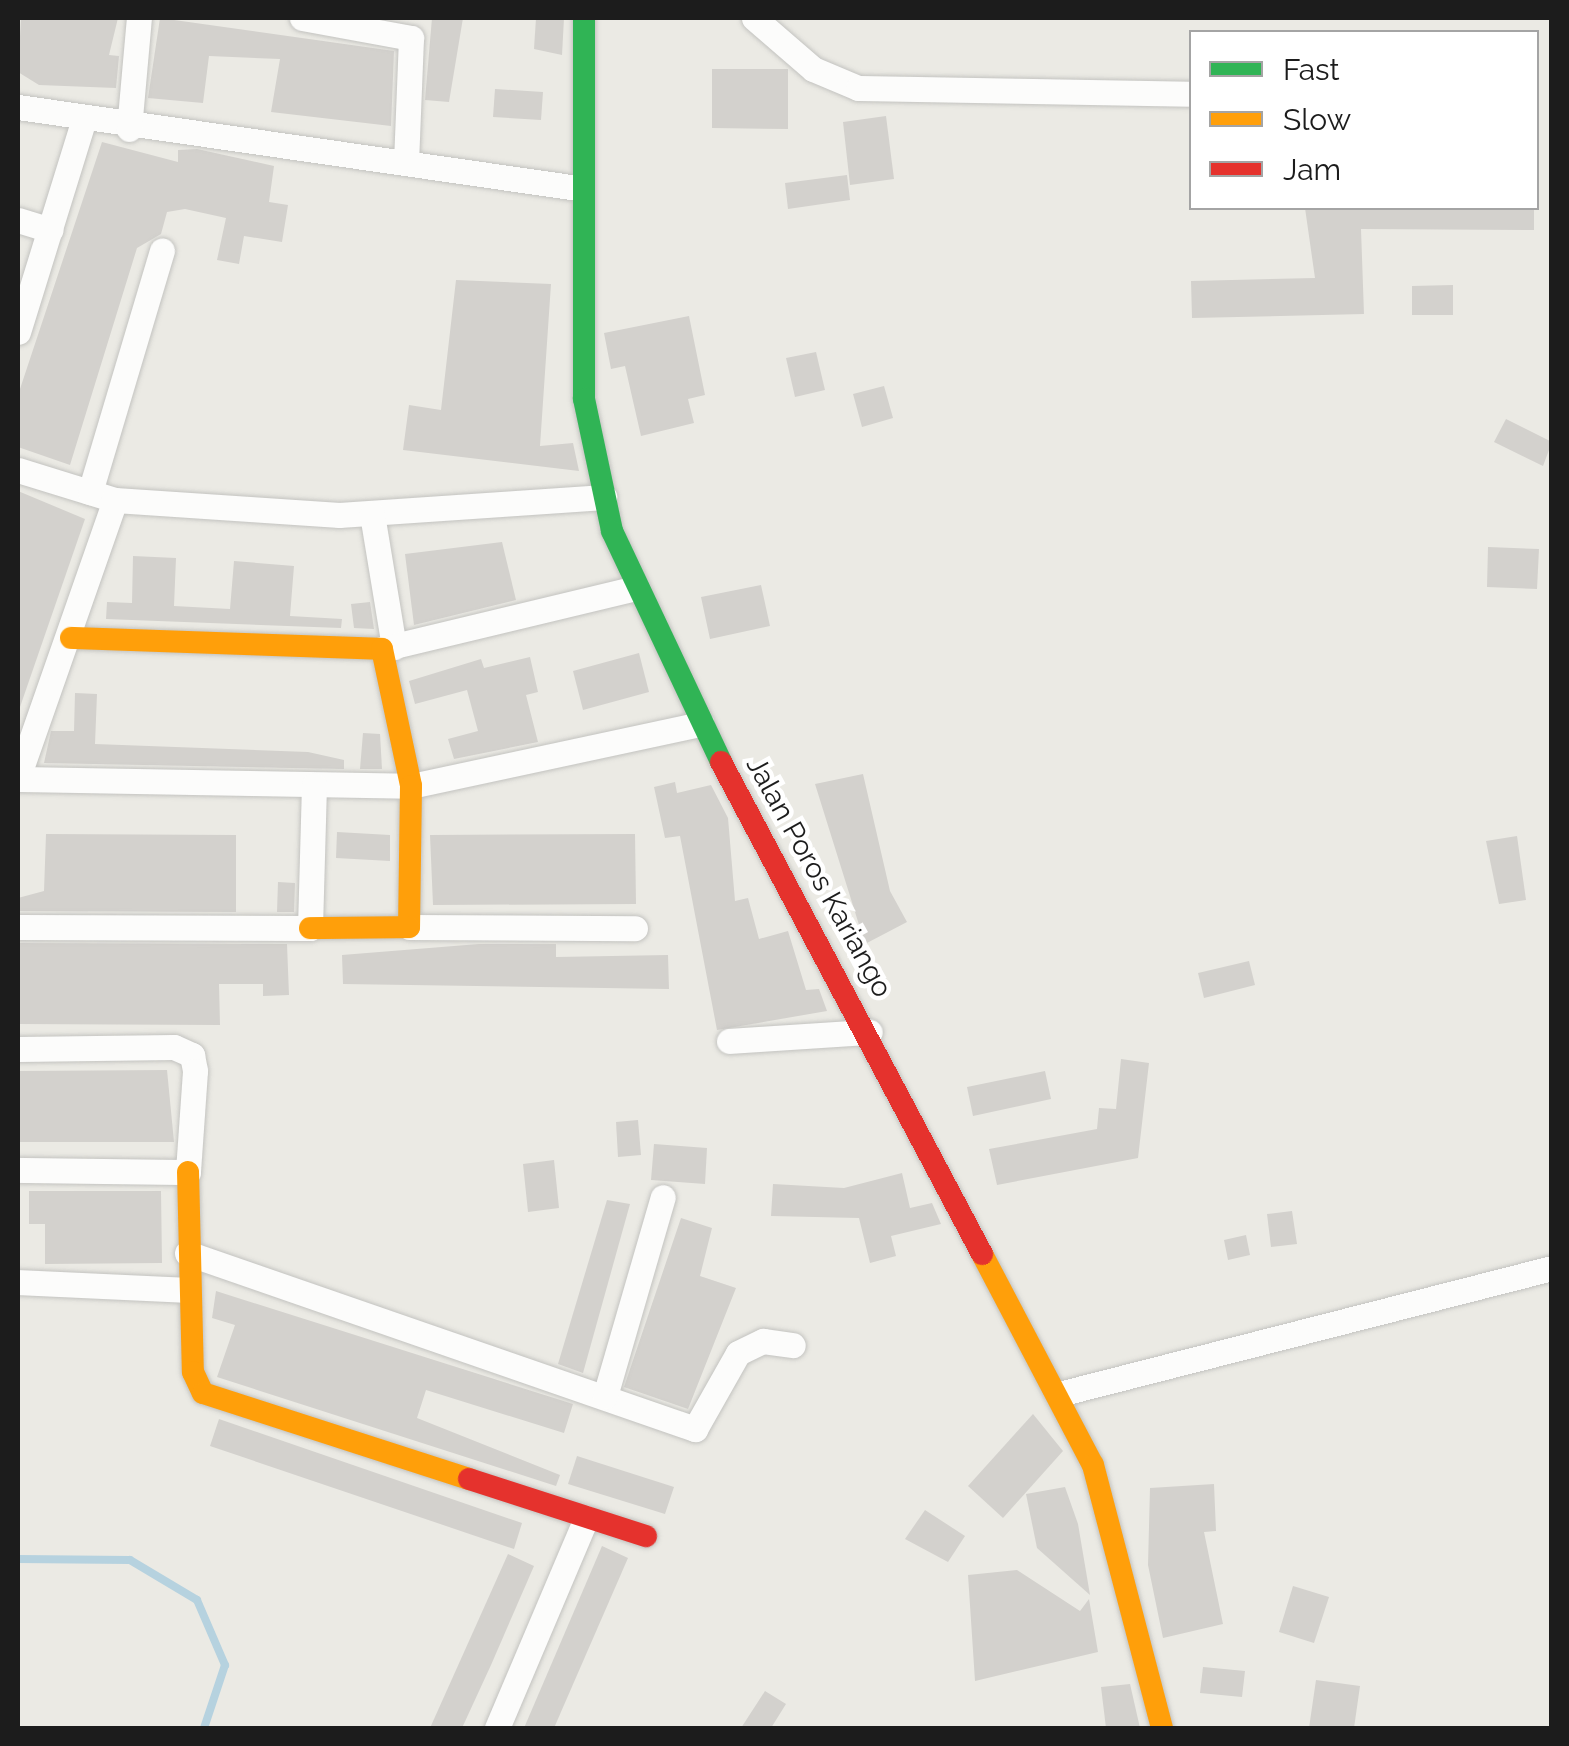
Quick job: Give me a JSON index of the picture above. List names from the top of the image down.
{
  "streets": {
    "main road": ["Jalan Poros Kariango"]
  },
  "legend": ["Fast", "Slow", "Jam"]
}
